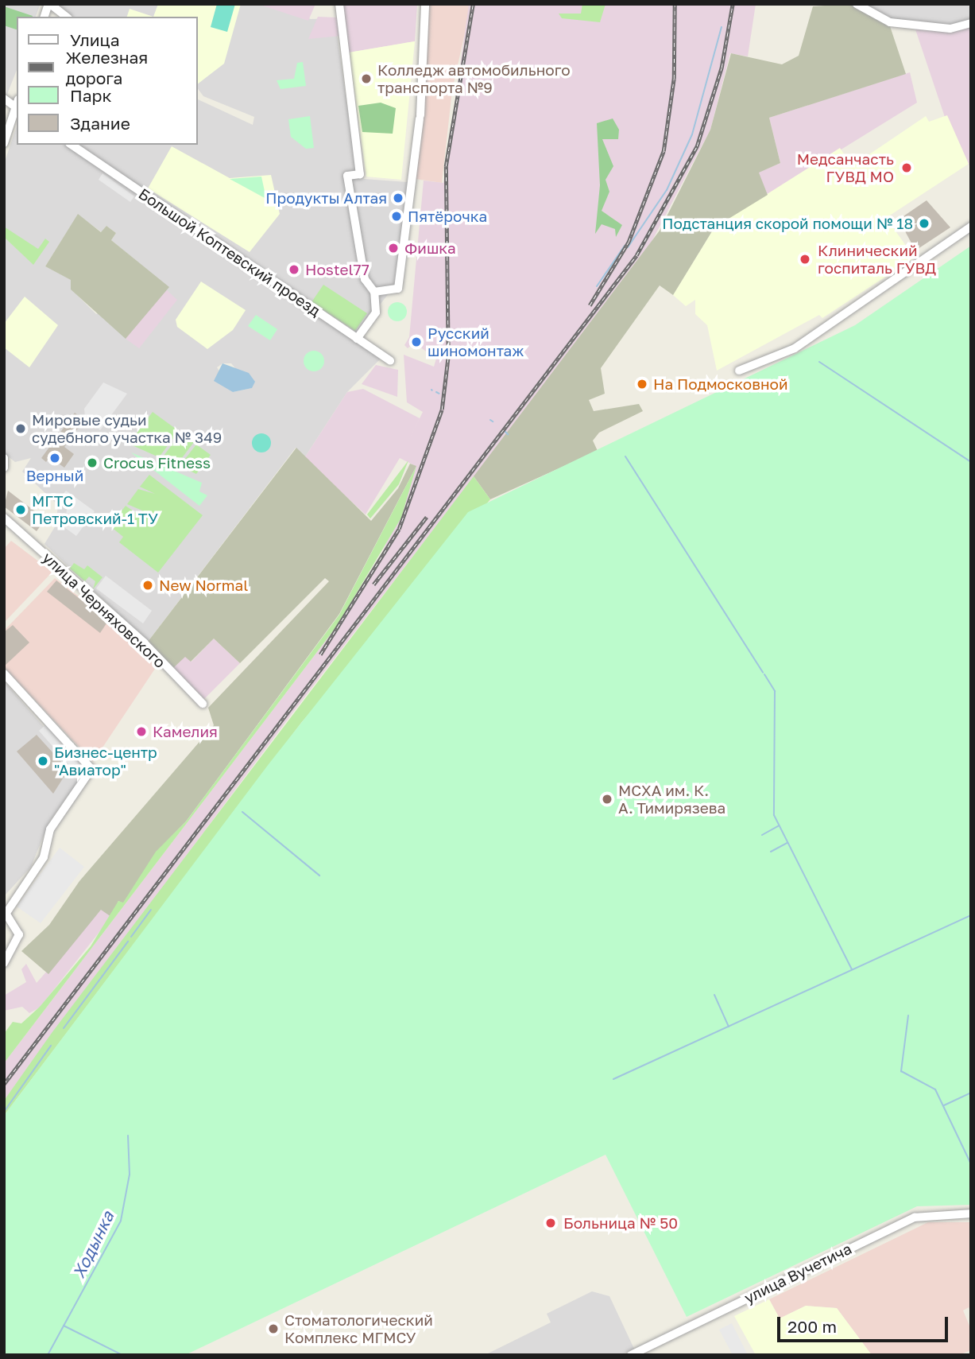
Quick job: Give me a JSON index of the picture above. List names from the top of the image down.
{
  "streets": {
    "street": ["Большой Коптевский проезд", "улица Черняховского", "улица Вучетича"]
  },
  "water": ["Ходынка"],
  "places": [
    "Колледж автомобильного транспорта №9",
    "Медсанчасть ГУВД МО",
    "Продукты Алтая",
    "Пятёрочка",
    "Подстанция скорой помощи № 18",
    "Фишка",
    "Клинический госпиталь ГУВД",
    "Hostel77",
    "Русский шиномонтаж",
    "На Подмосковной",
    "Мировые судьи судебного участка № 349",
    "Верный",
    "Crocus Fitness",
    "МГТС Петровский-1 ТУ",
    "New Normal",
    "Камелия",
    "Бизнес-центр \"Авиатор\"",
    "МСХА им. К. А. Тимирязева",
    "Больница № 50",
    "Стоматологический Комплекс МГМСУ"
  ],
  "legend": [
    "Улица",
    "Железная дорога",
    "Парк",
    "Здание"
  ],
  "scale_bar": "200 m"
}
